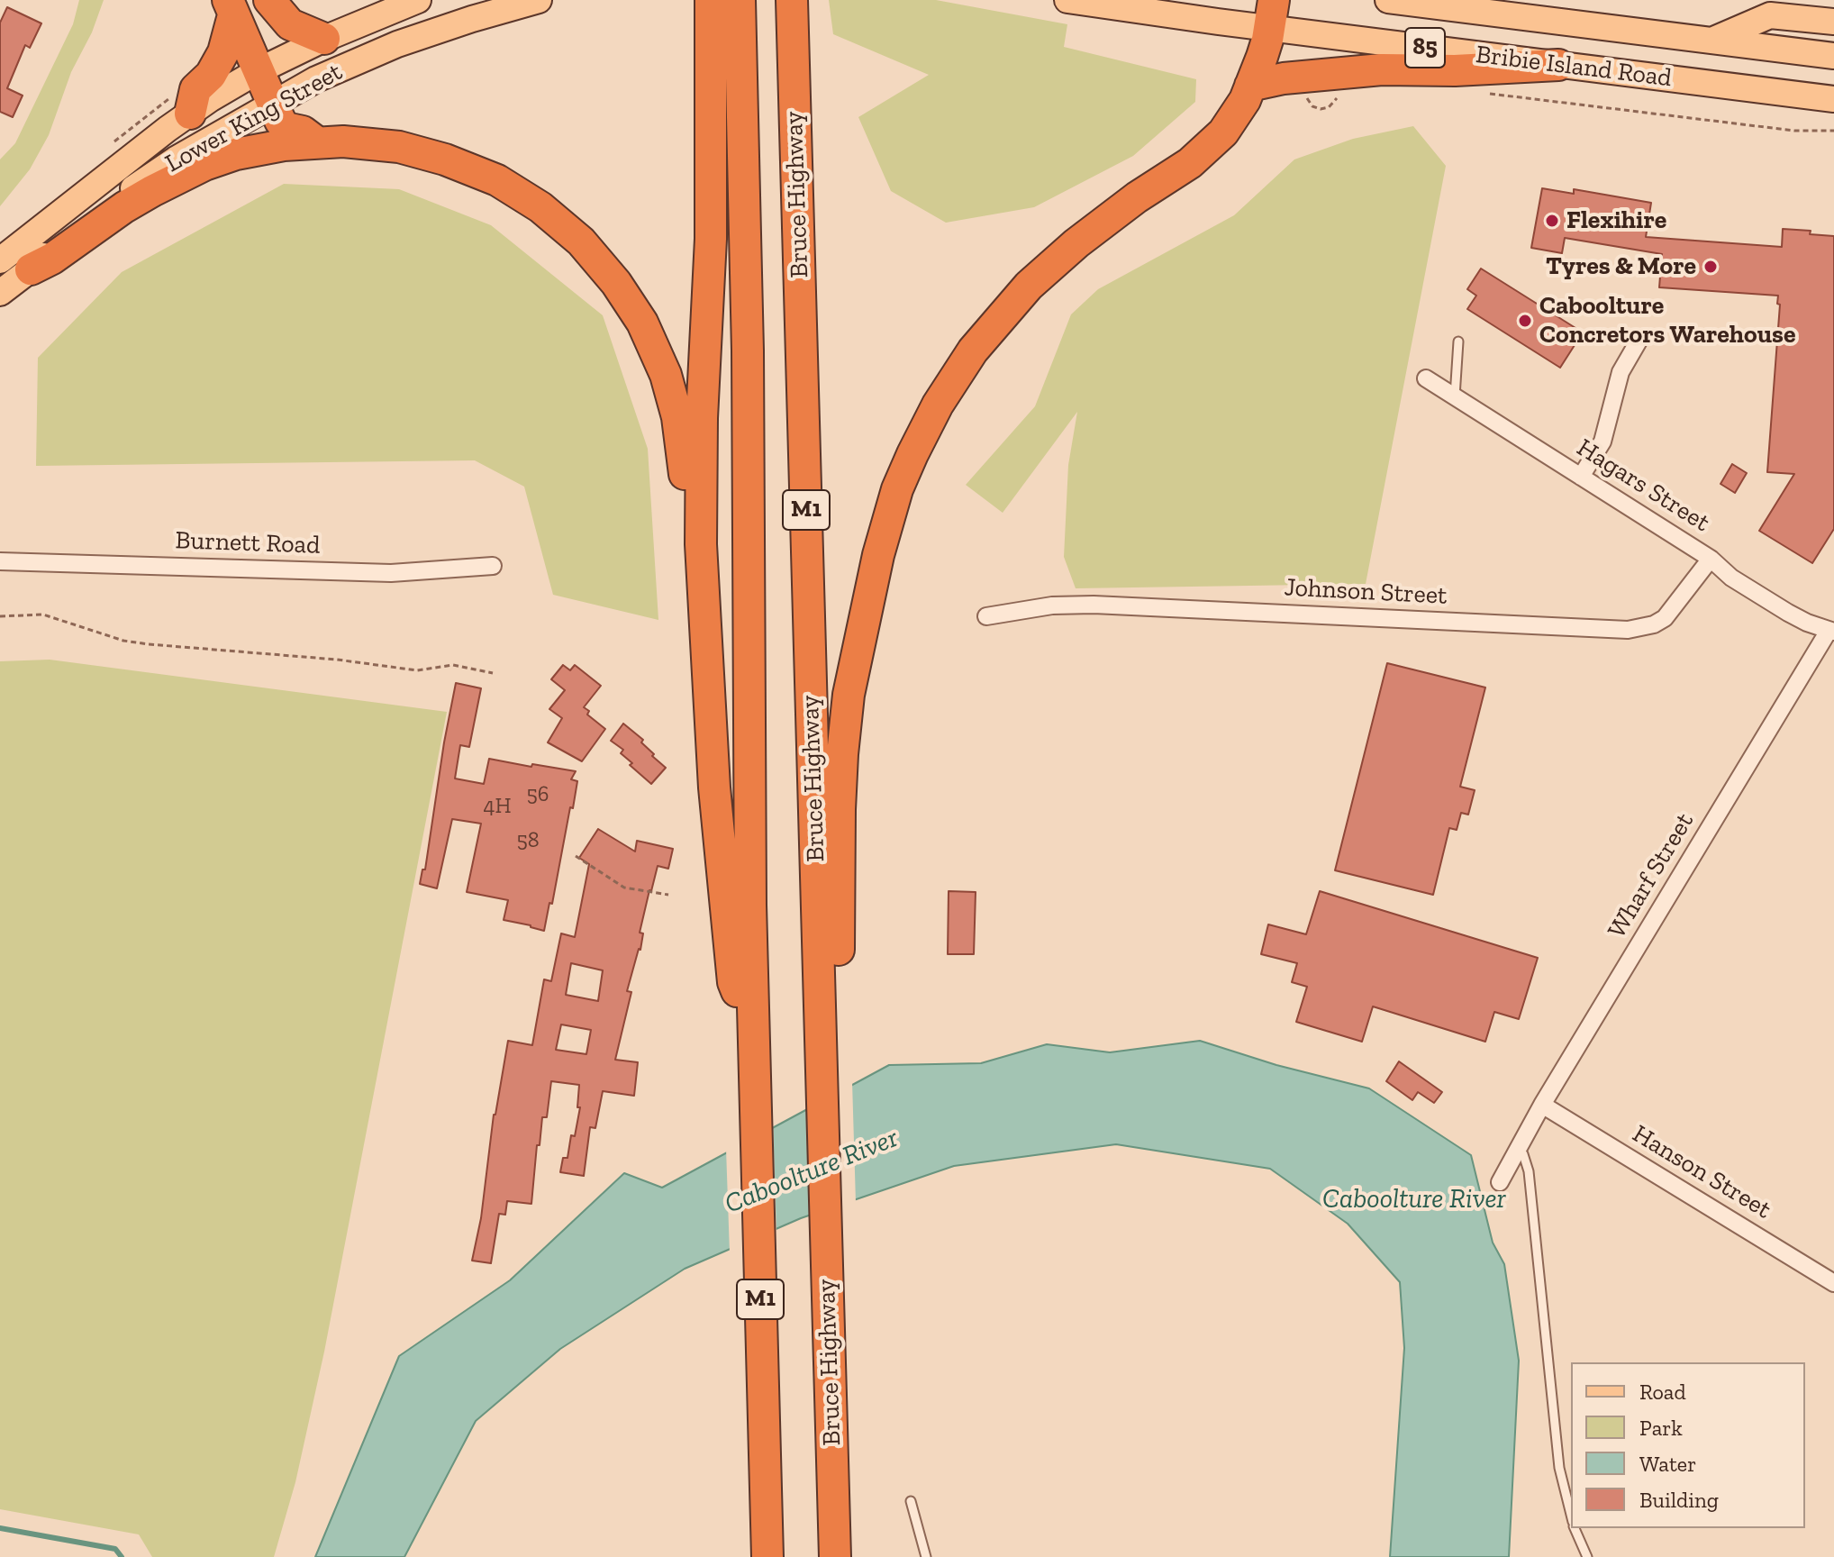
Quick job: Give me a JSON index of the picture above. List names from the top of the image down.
{
  "streets": {
    "highway": ["Bruce Highway", "M1"],
    "main road": ["85", "Bribie Island Road", "Lower King Street"],
    "street": [
      "Hagars Street",
      "Burnett Road",
      "Johnson Street",
      "Wharf Street",
      "Hanson Street"
    ]
  },
  "crossings": [
    ["85", "Bribie Island Road"],
    ["Hagars Street", "Johnson Street"],
    ["Hagars Street", "Wharf Street"],
    ["Wharf Street", "Hanson Street"]
  ],
  "water": ["Caboolture River"],
  "places": ["Flexihire", "Tyres & More", "Caboolture Concretors Warehouse"],
  "house_numbers": ["56", "4H", "58"],
  "legend": [
    "Road",
    "Park",
    "Water",
    "Building"
  ]
}
